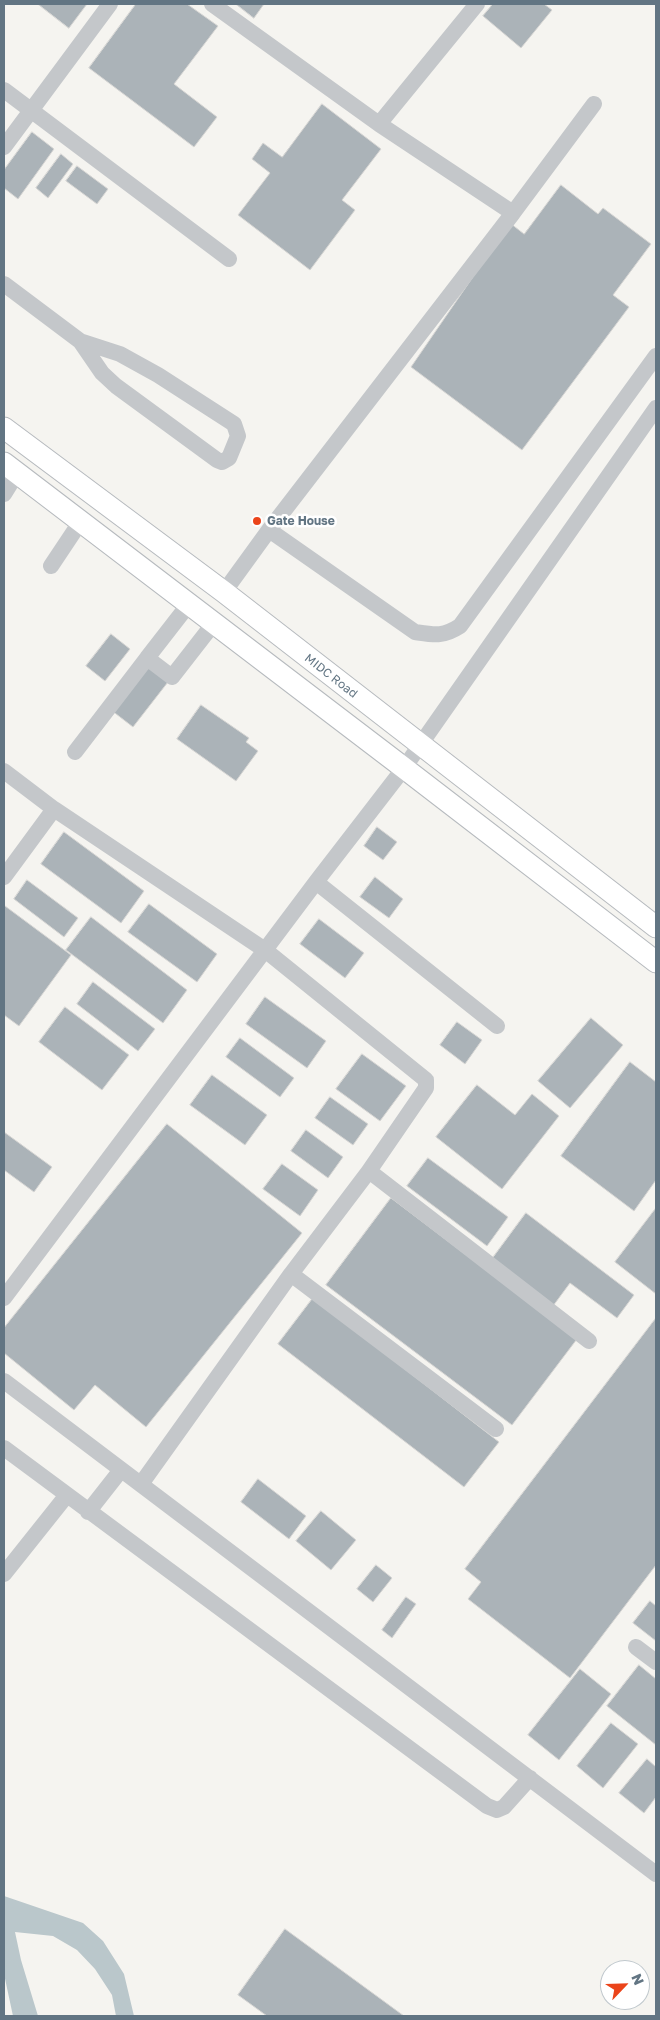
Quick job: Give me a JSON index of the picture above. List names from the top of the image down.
{
  "streets": {
    "main road": ["MIDC Road"]
  },
  "places": ["Gate House"],
  "north": "top right"
}
